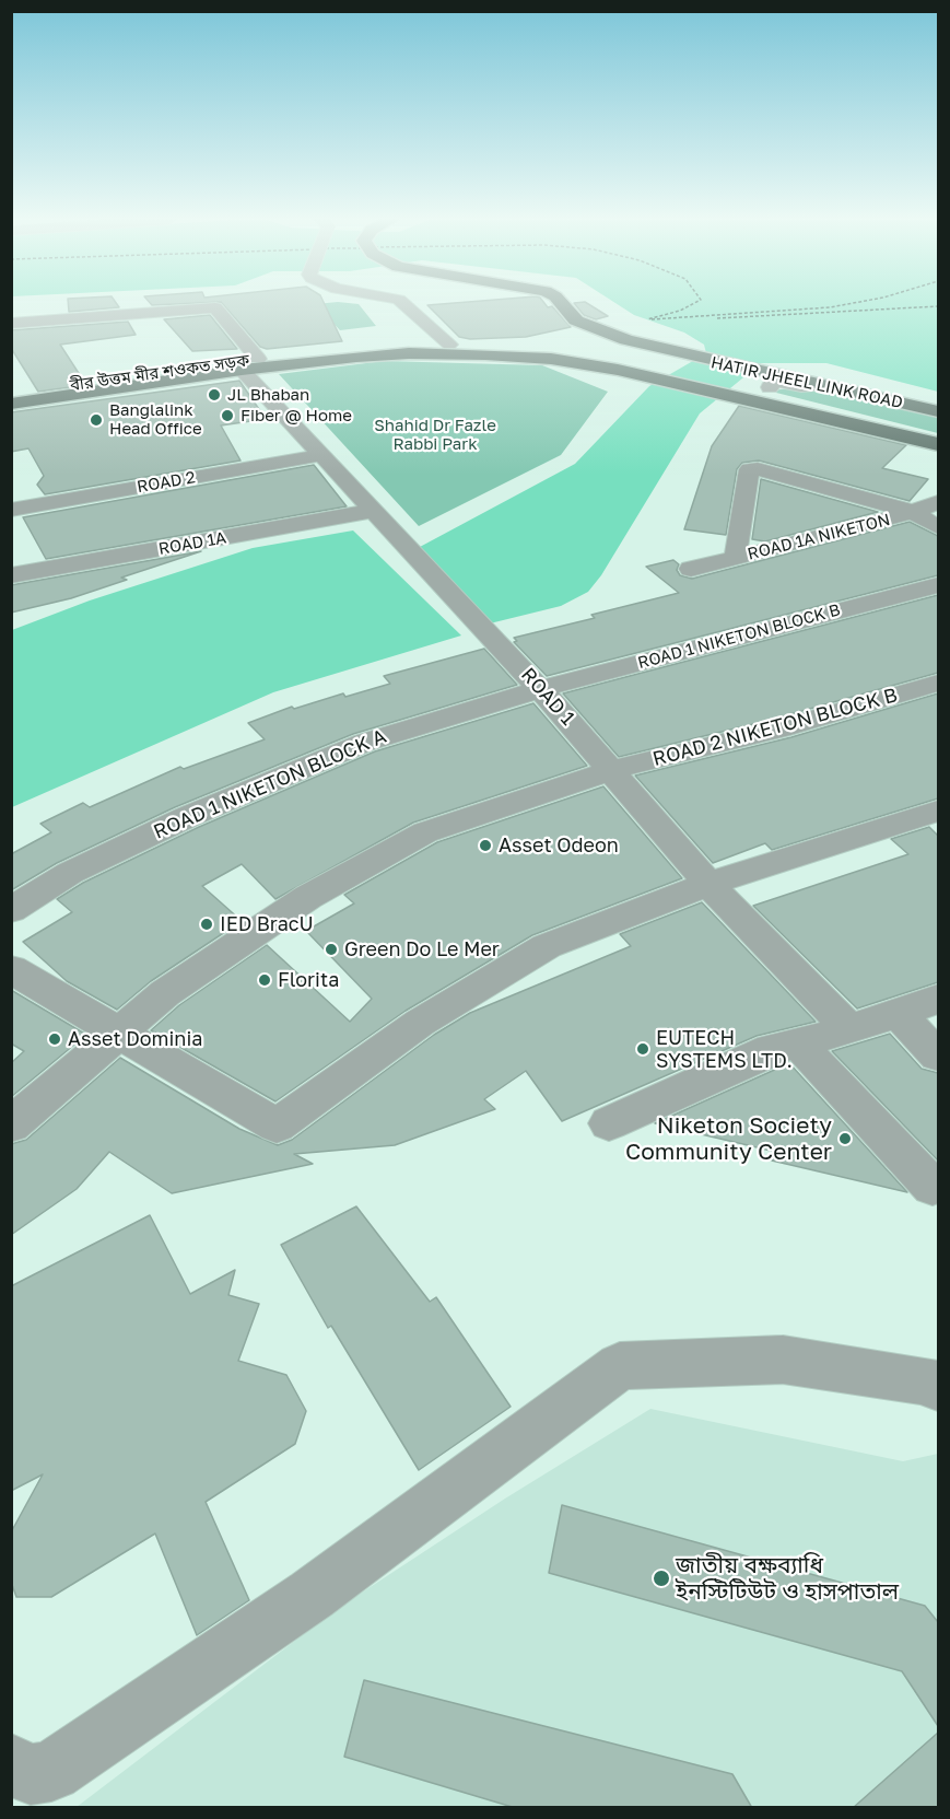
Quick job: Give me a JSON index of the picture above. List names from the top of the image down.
{
  "streets": {
    "main road": ["বীর উত্তম মীর শওকত সড়ক", "HATIR JHEEL LINK ROAD"],
    "street": [
      "ROAD 2",
      "ROAD 1A NIKETON",
      "ROAD 1A",
      "ROAD 1 NIKETON BLOCK B",
      "ROAD 1",
      "ROAD 2 NIKETON BLOCK B",
      "ROAD 1 NIKETON BLOCK A"
    ]
  },
  "crossings": [
    ["বীর উত্তম মীর শওকত সড়ক", "HATIR JHEEL LINK ROAD"],
    ["বীর উত্তম মীর শওকত সড়ক", "ROAD 1"],
    ["ROAD 2", "ROAD 1"],
    ["ROAD 1A", "ROAD 1"],
    ["ROAD 1 NIKETON BLOCK B", "ROAD 1"],
    ["ROAD 1 NIKETON BLOCK B", "ROAD 1 NIKETON BLOCK A"],
    ["ROAD 1", "ROAD 2 NIKETON BLOCK B"],
    ["ROAD 1", "ROAD 1 NIKETON BLOCK A"]
  ],
  "parks": ["Shahid Dr Fazle Rabbi Park"],
  "places": [
    "JL Bhaban",
    "Fiber @ Home",
    "Banglalink Head Office",
    "Asset Odeon",
    "IED BracU",
    "Green Do Le Mer",
    "Florita",
    "Asset Dominia",
    "EUTECH SYSTEMS LTD.",
    "Niketon Society Community Center",
    "জাতীয় বক্ষব্যাধি ইনস্টিটিউট ও হাসপাতাল"
  ]
}
